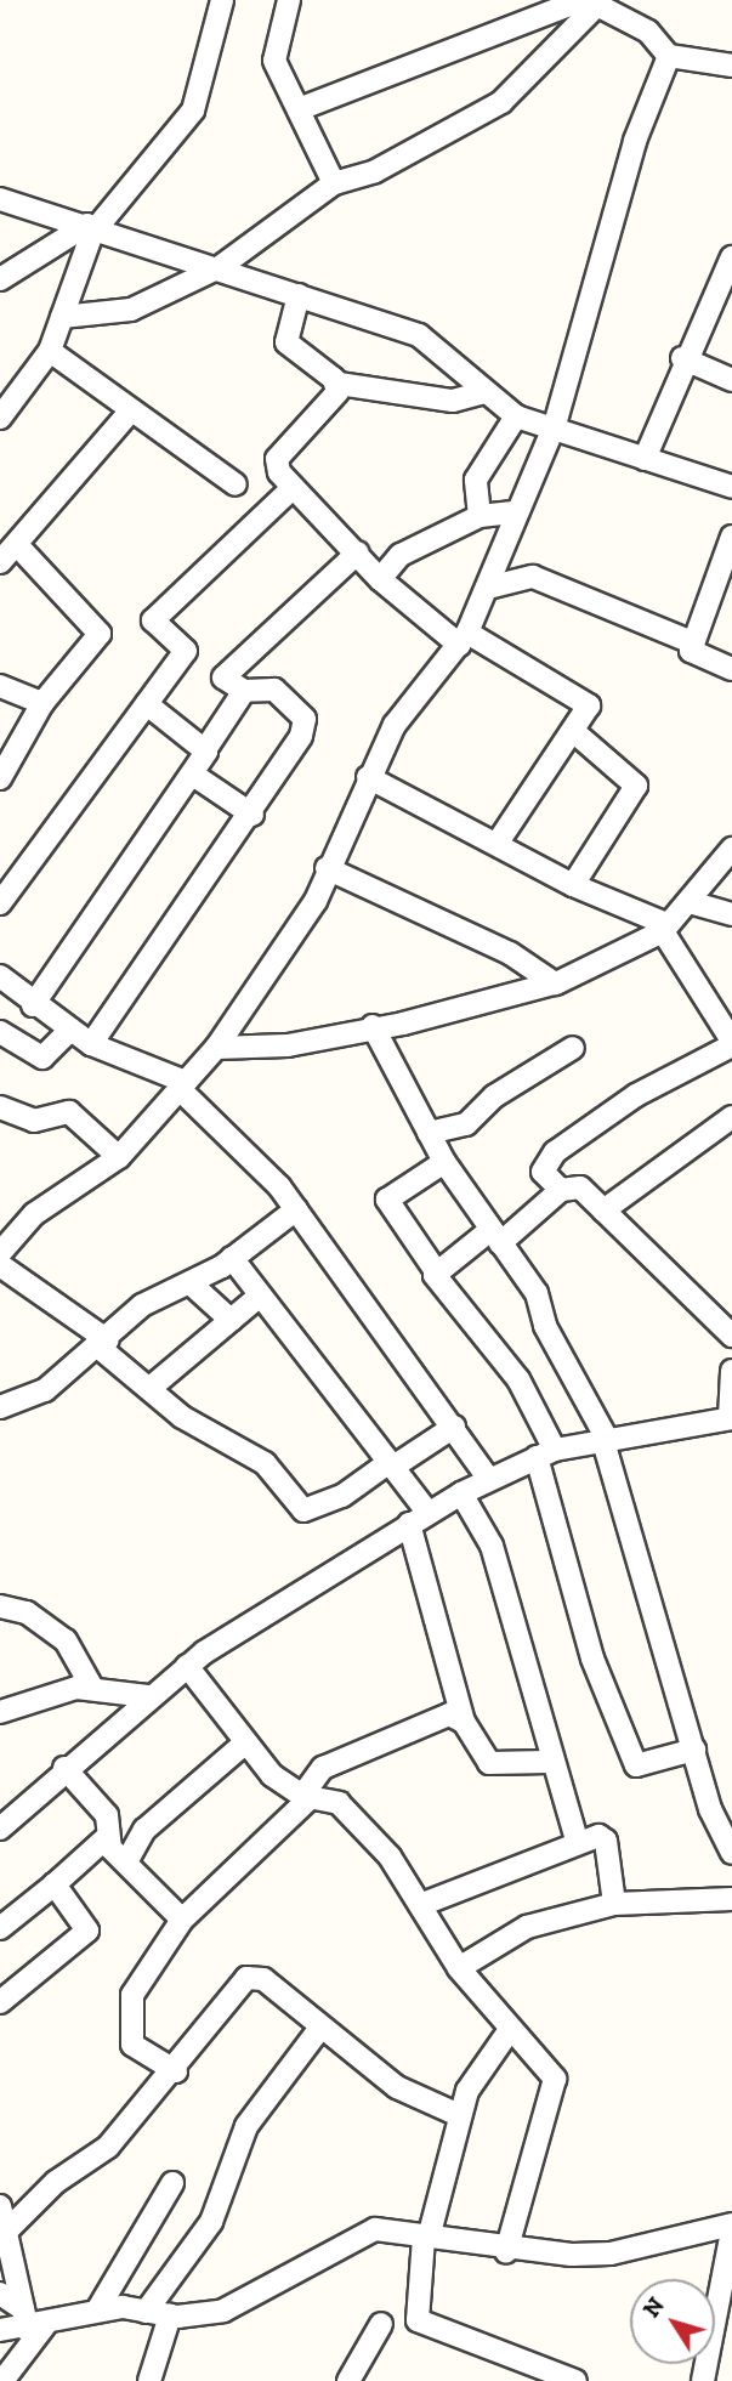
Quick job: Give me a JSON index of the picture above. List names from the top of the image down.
{
  "north": "top left"
}
